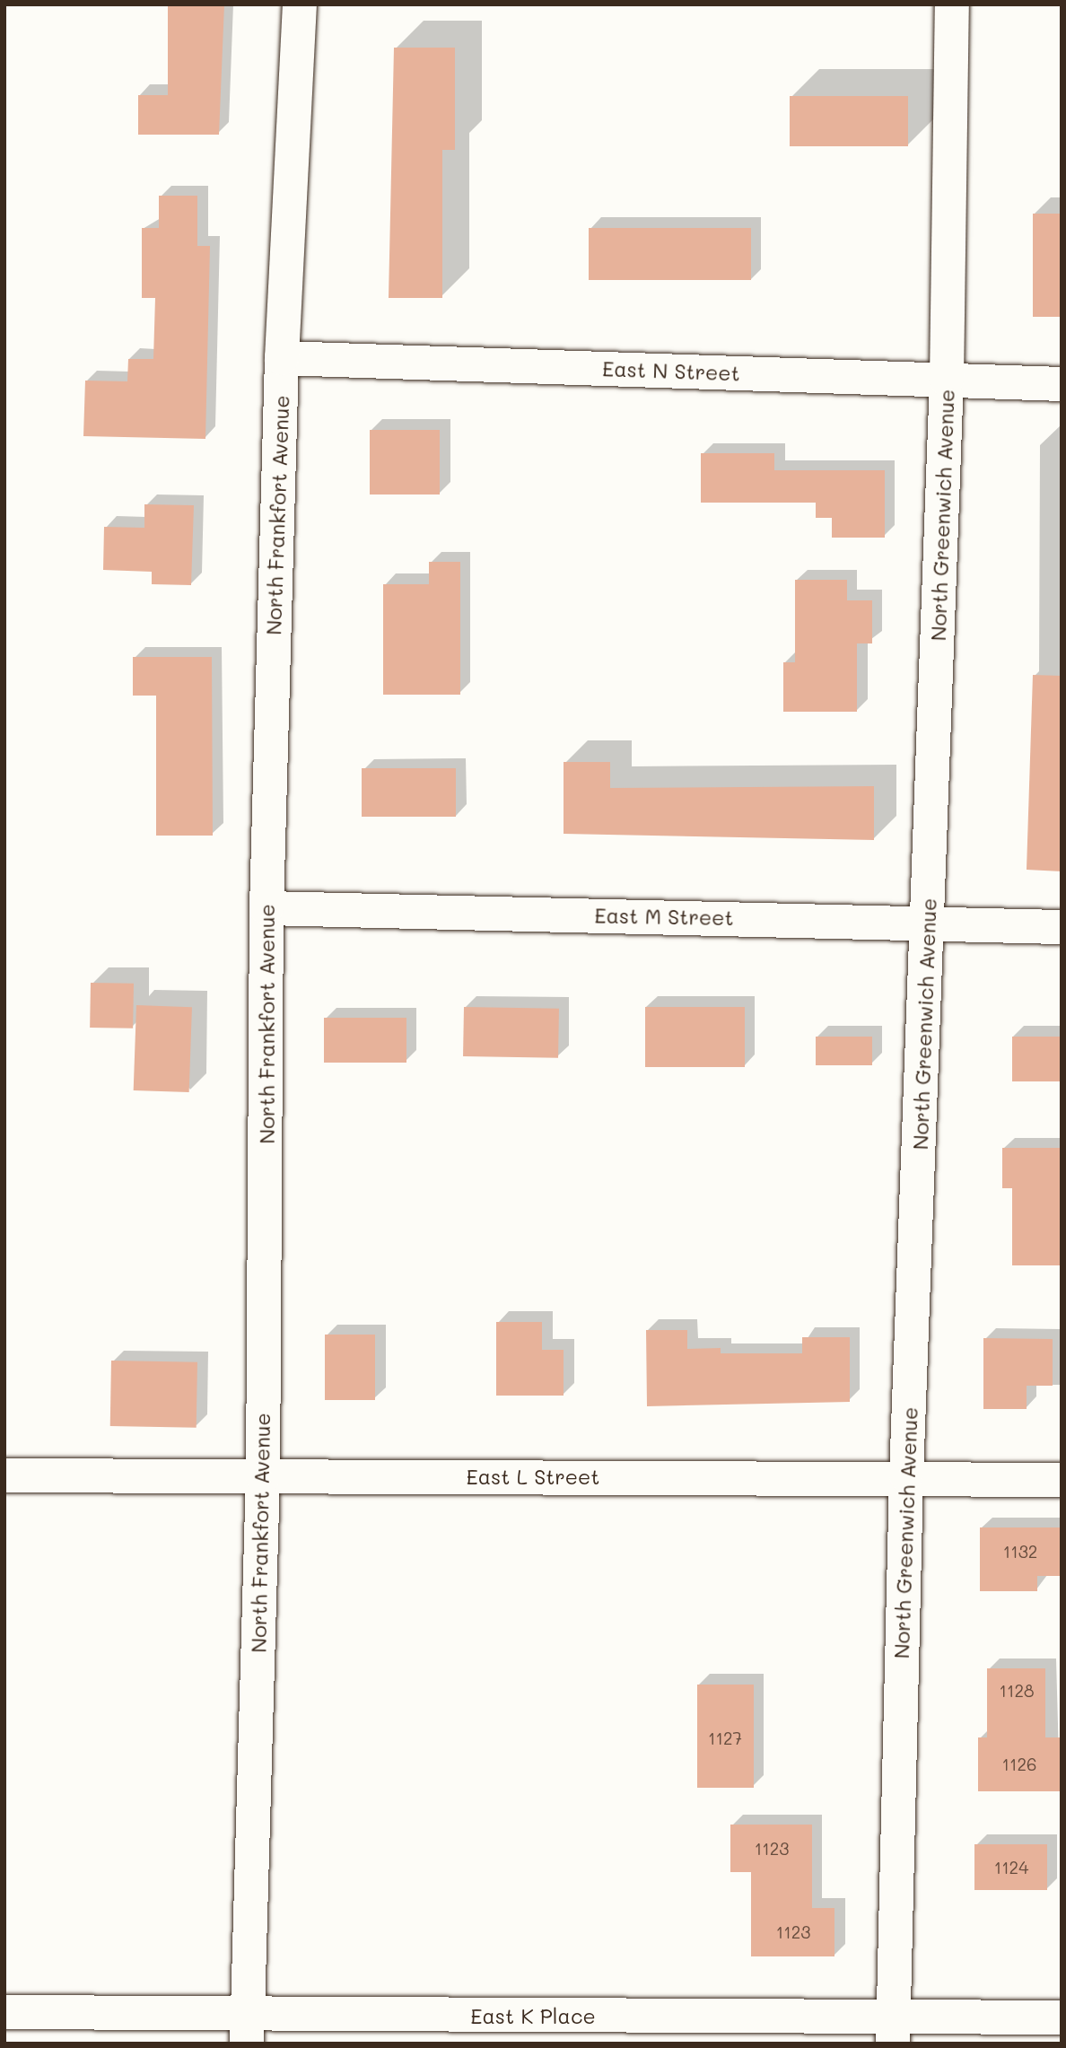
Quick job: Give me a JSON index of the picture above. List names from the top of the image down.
{
  "streets": {
    "street": [
      "East N Street",
      "North Frankfort Avenue",
      "North Greenwich Avenue",
      "East M Street",
      "East L Street",
      "East K Place"
    ]
  },
  "crossings": [
    ["East N Street", "North Frankfort Avenue"],
    ["East N Street", "North Greenwich Avenue"],
    ["North Frankfort Avenue", "East M Street"],
    ["North Frankfort Avenue", "East L Street"],
    ["North Frankfort Avenue", "East K Place"],
    ["North Greenwich Avenue", "East M Street"],
    ["North Greenwich Avenue", "East L Street"],
    ["North Greenwich Avenue", "East K Place"]
  ],
  "house_numbers": [
    "1132",
    "1128",
    "1127",
    "1126",
    "1123",
    "1124",
    "1123"
  ]
}
